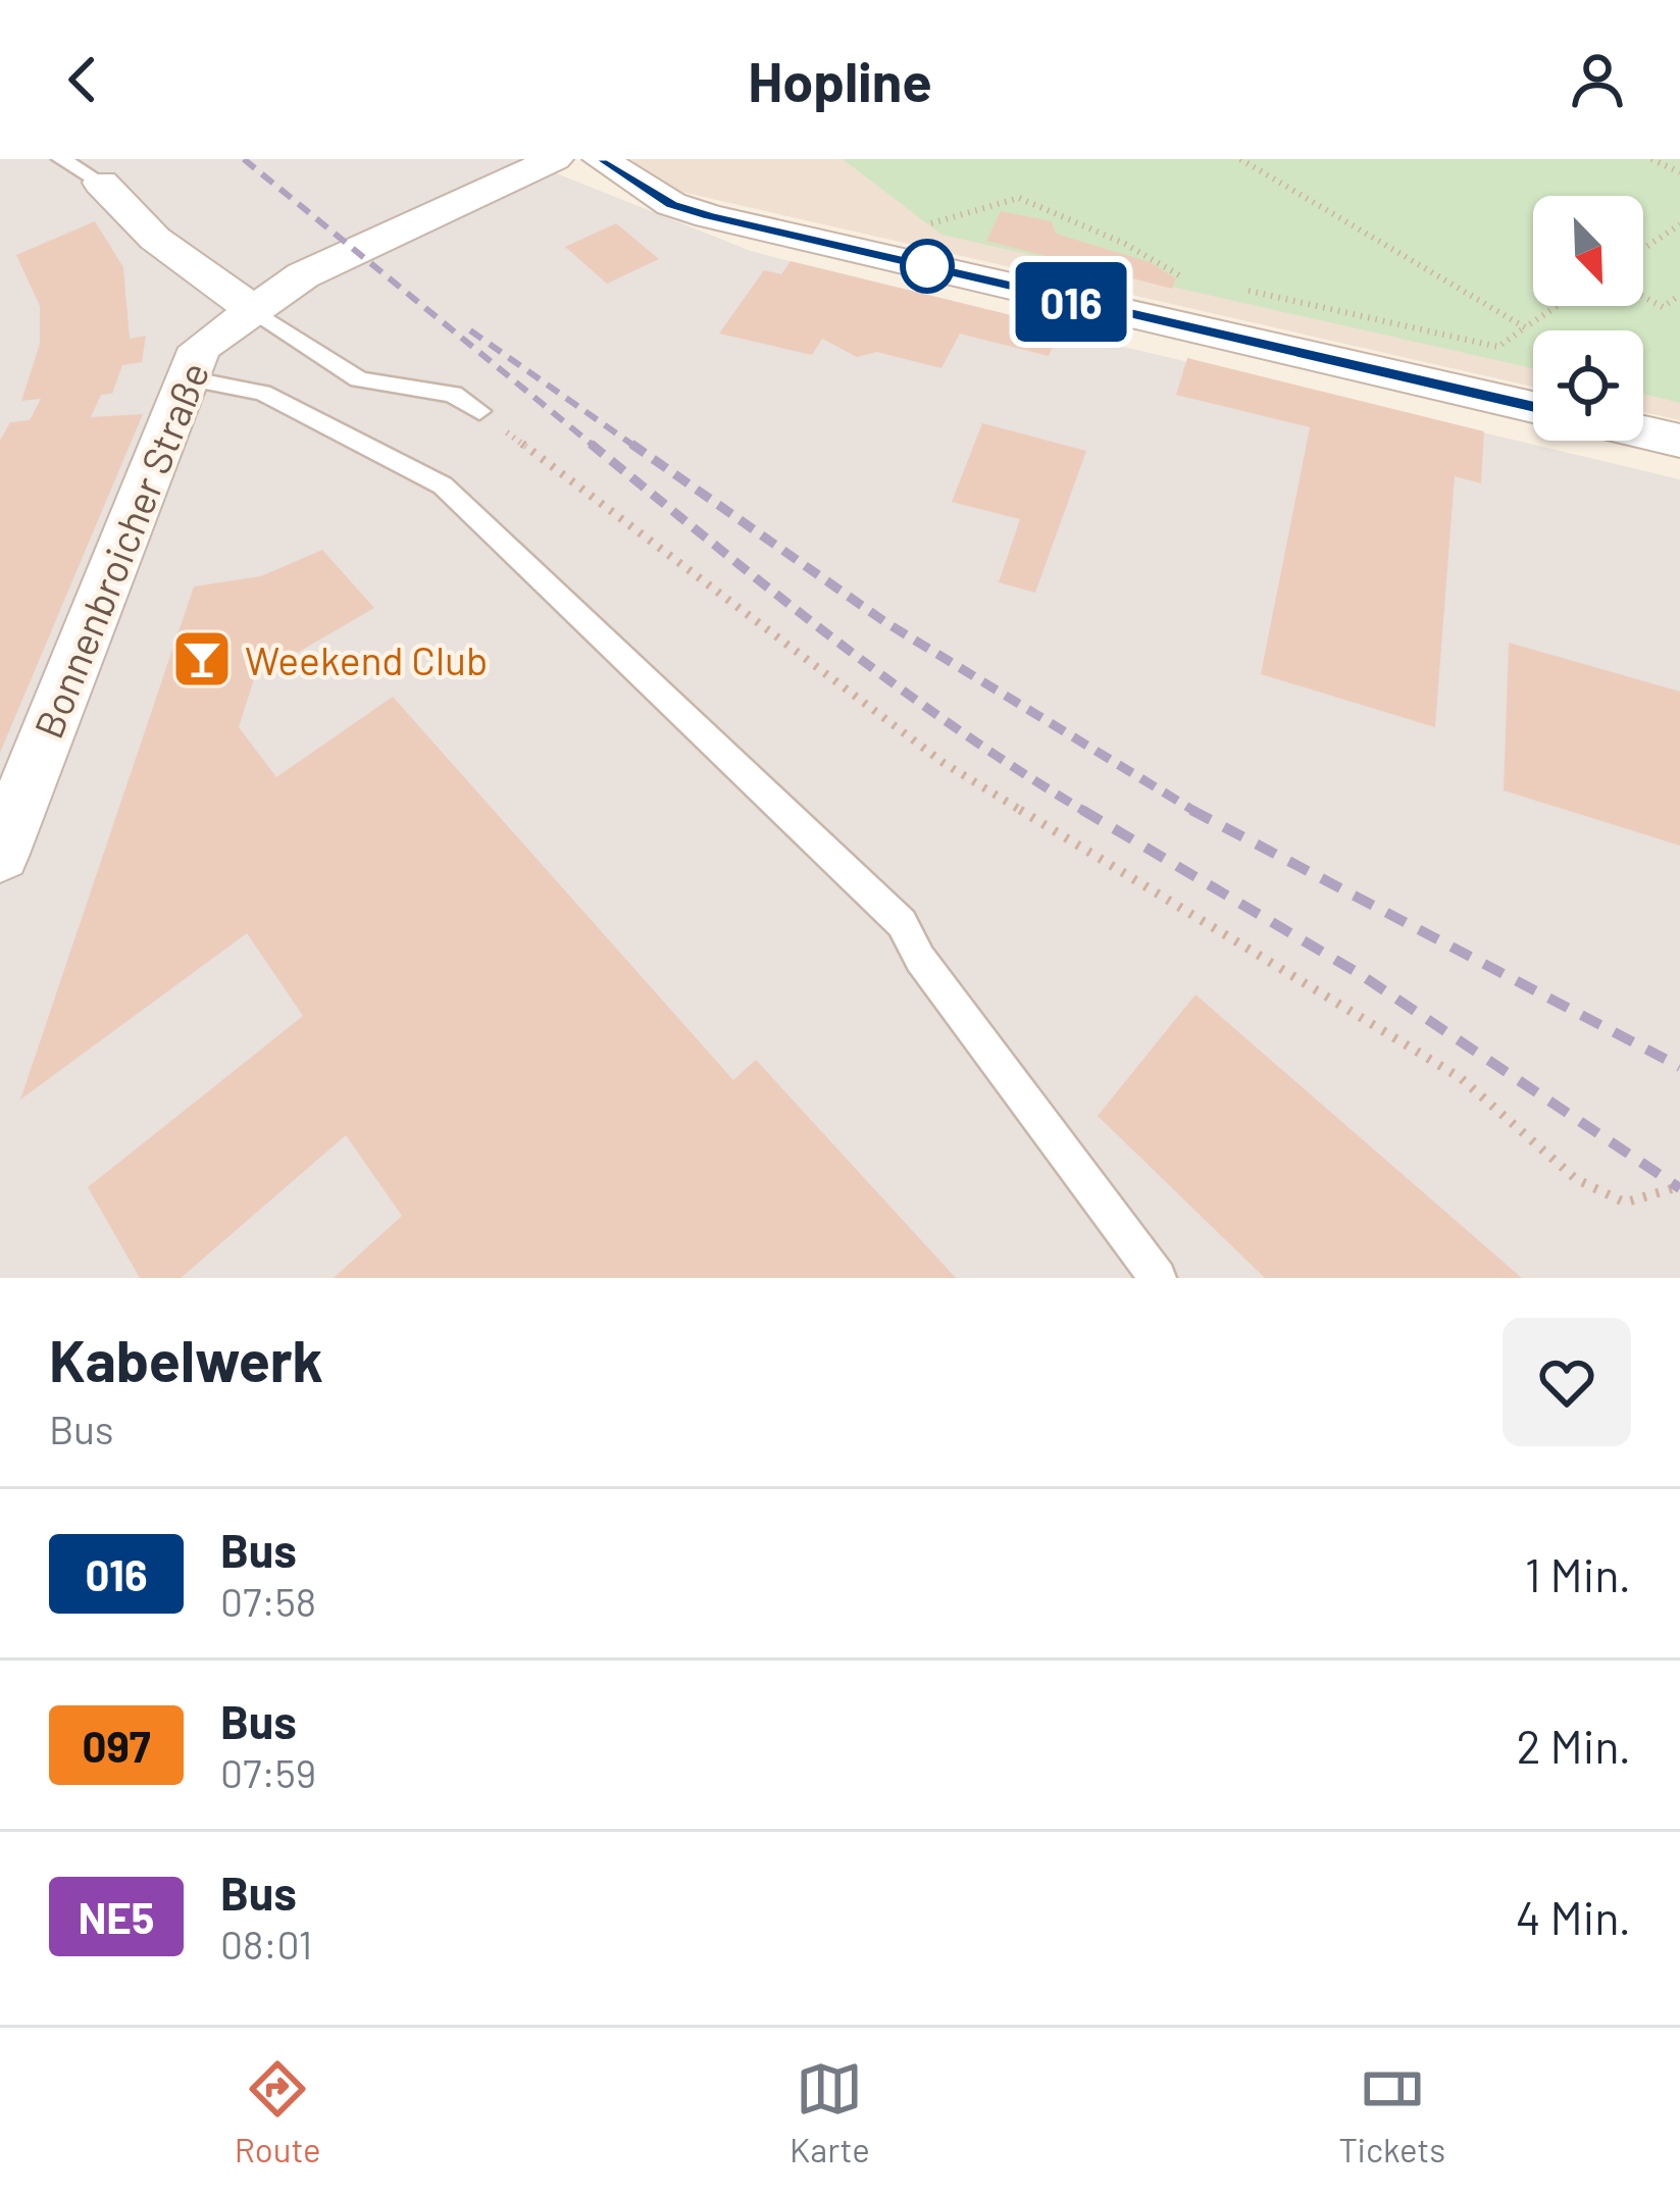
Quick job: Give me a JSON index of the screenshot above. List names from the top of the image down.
{
  "streets": {
    "street": ["Bonnenbroicher Straße"]
  },
  "places": {
    "bar": ["Weekend Club"]
  },
  "lines": ["bus line 016"],
  "north": "bottom right",
  "page": {
    "header": "Hopline",
    "on_map": "016",
    "heading": ["Kabelwerk", "Bus"],
    "list": [
      {
        "mark": "016",
        "name": "Bus",
        "note": "07:58",
        "value": "1 Min."
      },
      {
        "mark": "097",
        "name": "Bus",
        "note": "07:59",
        "value": "2 Min."
      },
      {
        "mark": "NE5",
        "name": "Bus",
        "note": "08:01",
        "value": "4 Min."
      }
    ],
    "tabs": ["Route", "Karte", "Tickets"]
  }
}
